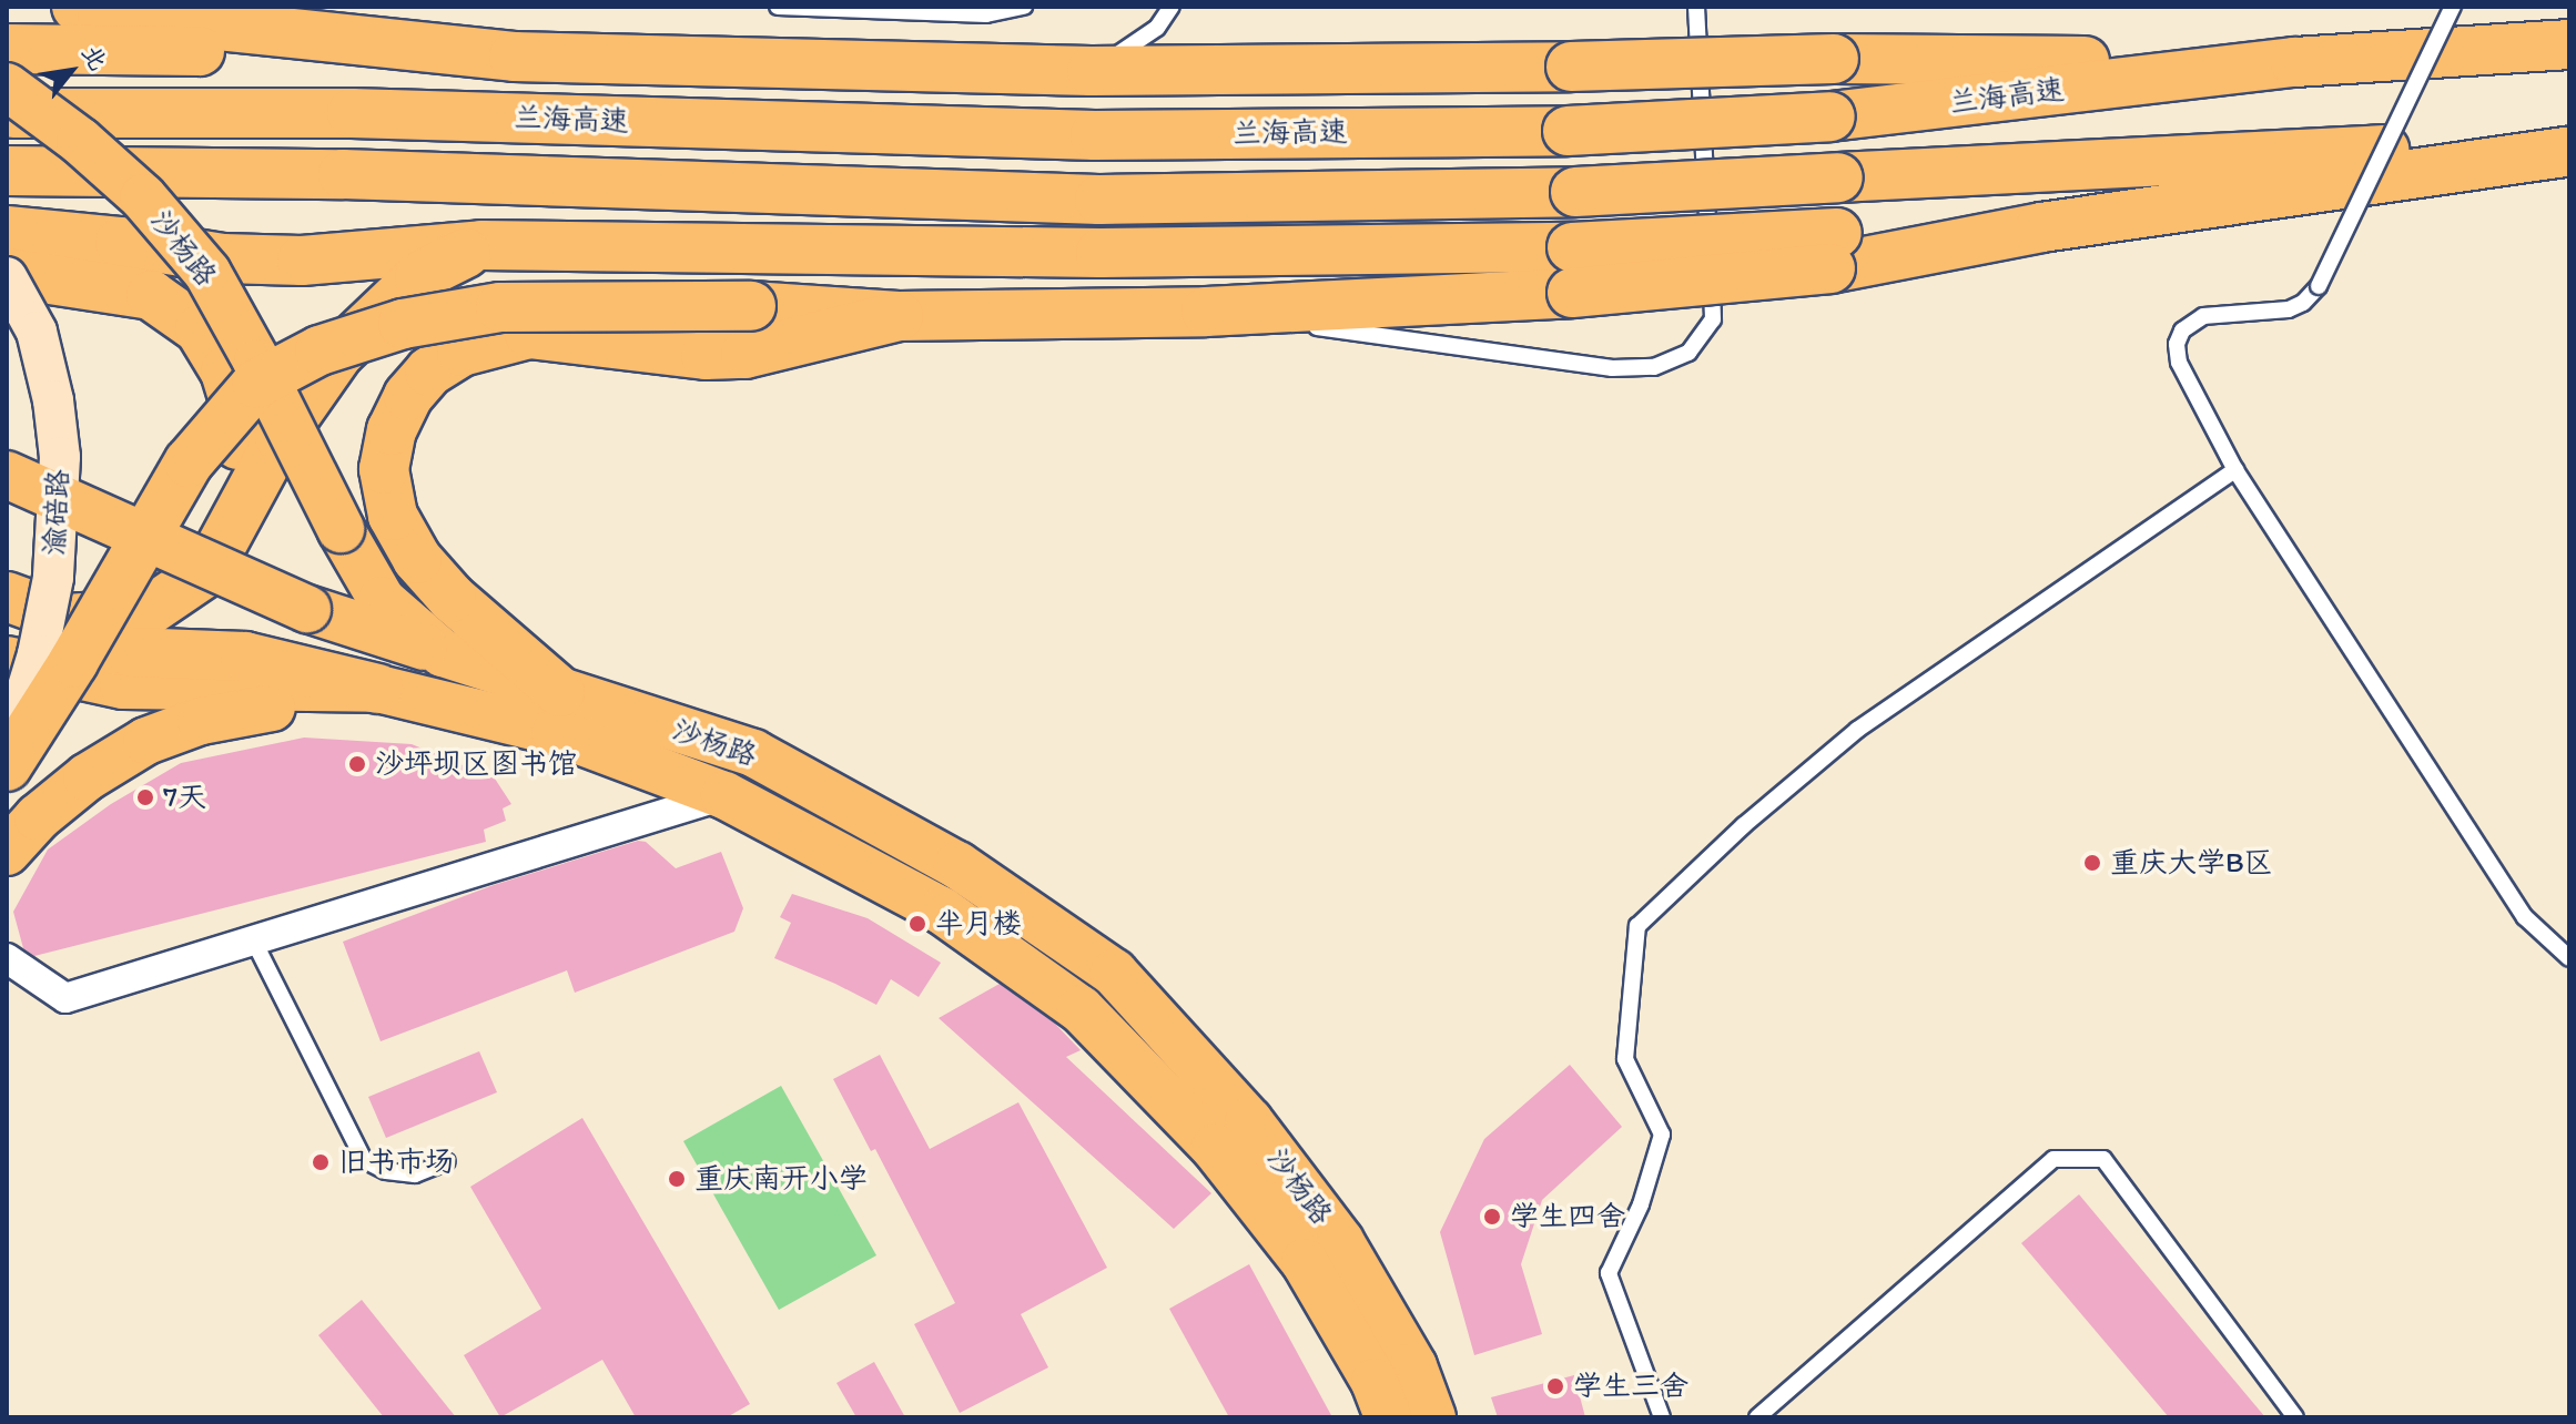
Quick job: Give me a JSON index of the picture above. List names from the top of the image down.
{
  "streets": {
    "highway": ["兰海高速"],
    "main road": ["沙杨路", "渝碚路"]
  },
  "places": [
    "沙坪坝区图书馆",
    "7天",
    "重庆大学B区",
    "半月楼",
    "旧书市场",
    "重庆南开小学",
    "学生四舍",
    "学生三舍"
  ],
  "north": "top right"
}
